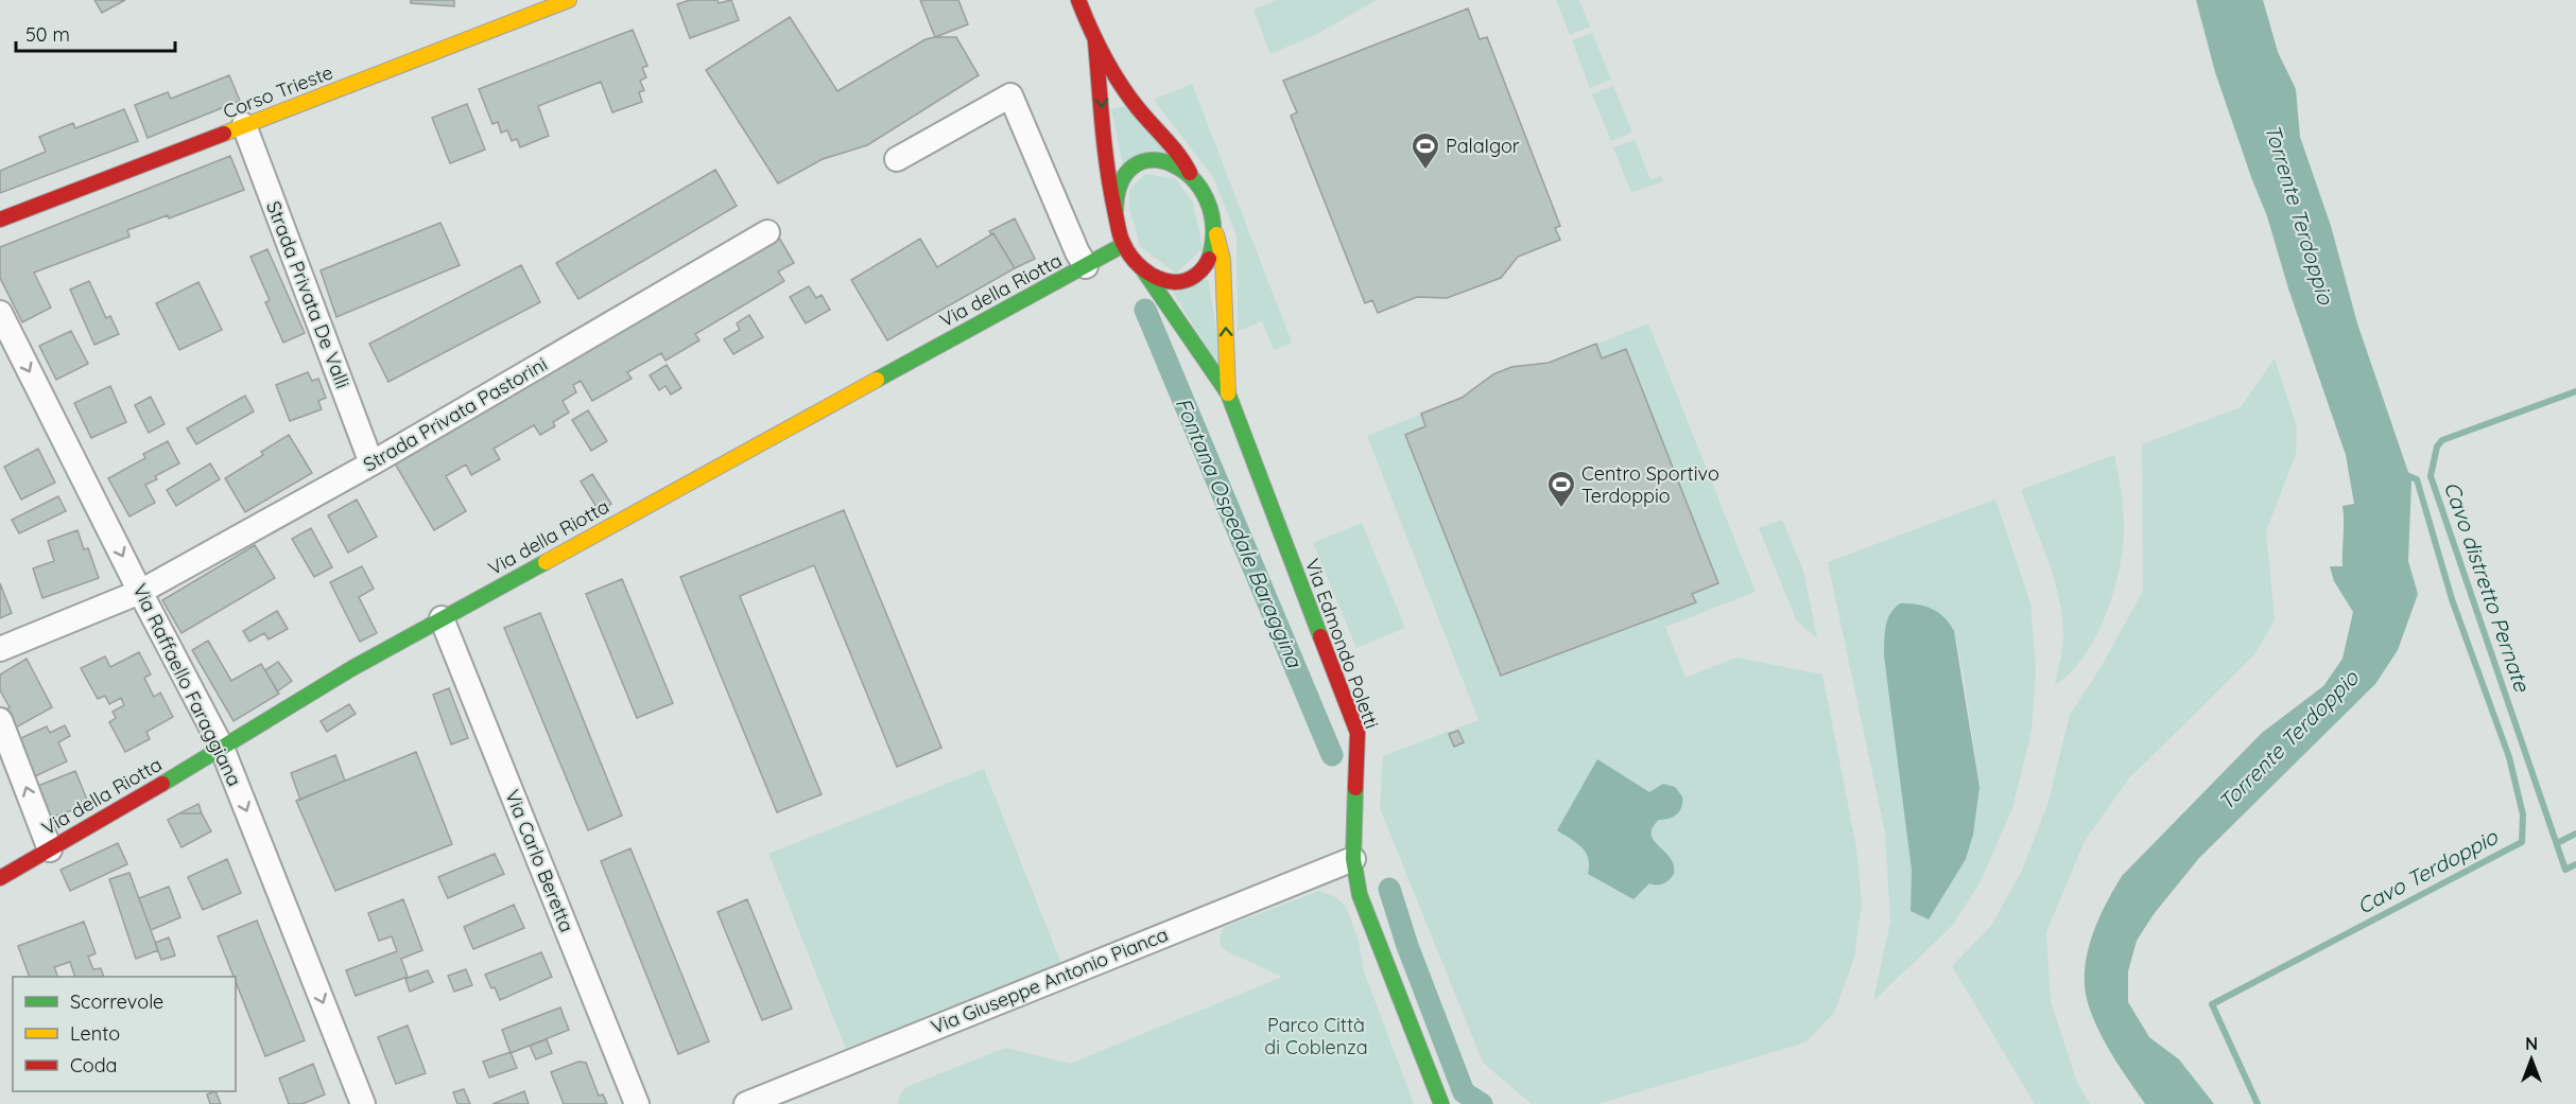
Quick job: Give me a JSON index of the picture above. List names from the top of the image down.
{
  "streets": {
    "street": [
      "Corso Trieste",
      "Via della Riotta",
      "Strada Privata De Valli",
      "Strada Privata Pastorini",
      "Via Edmondo Poletti",
      "Via Raffaello Faraggiana",
      "Via Carlo Beretta",
      "Via Giuseppe Antonio Pianca"
    ]
  },
  "crossings": [
    ["Corso Trieste", "Strada Privata De Valli"],
    ["Via della Riotta", "Via Edmondo Poletti"],
    ["Via della Riotta", "Via Raffaello Faraggiana"],
    ["Via della Riotta", "Via Carlo Beretta"],
    ["Strada Privata De Valli", "Strada Privata Pastorini"],
    ["Strada Privata Pastorini", "Via Raffaello Faraggiana"],
    ["Via Edmondo Poletti", "Via Giuseppe Antonio Pianca"]
  ],
  "one_way": ["Via Raffaello Faraggiana"],
  "water": [
    "Torrente Terdoppio",
    "Fontana Ospedale Baraggina",
    "Cavo distretto Pernate",
    "Cavo Terdoppio"
  ],
  "parks": ["Parco Città di Coblenza"],
  "places": {
    "sports": ["PalaIgor", "Centro Sportivo Terdoppio"]
  },
  "legend": ["Scorrevole", "Lento", "Coda"],
  "scale_bar": "50 m",
  "north": "top"
}
